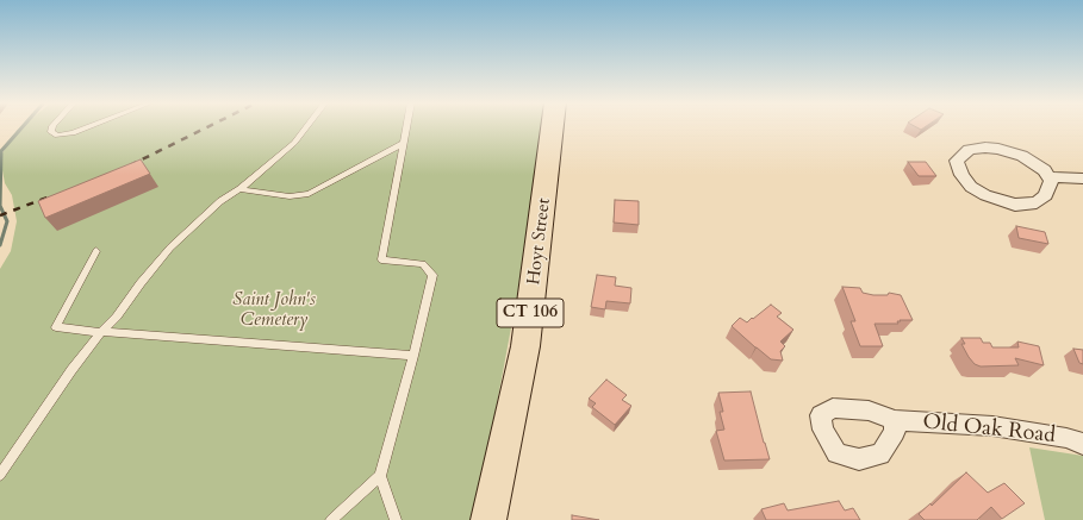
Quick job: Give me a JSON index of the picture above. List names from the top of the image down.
{
  "streets": {
    "main road": ["Hoyt Street", "CT 106"],
    "street": ["Old Oak Road"]
  },
  "parks": ["Saint John's Cemetery"]
}
